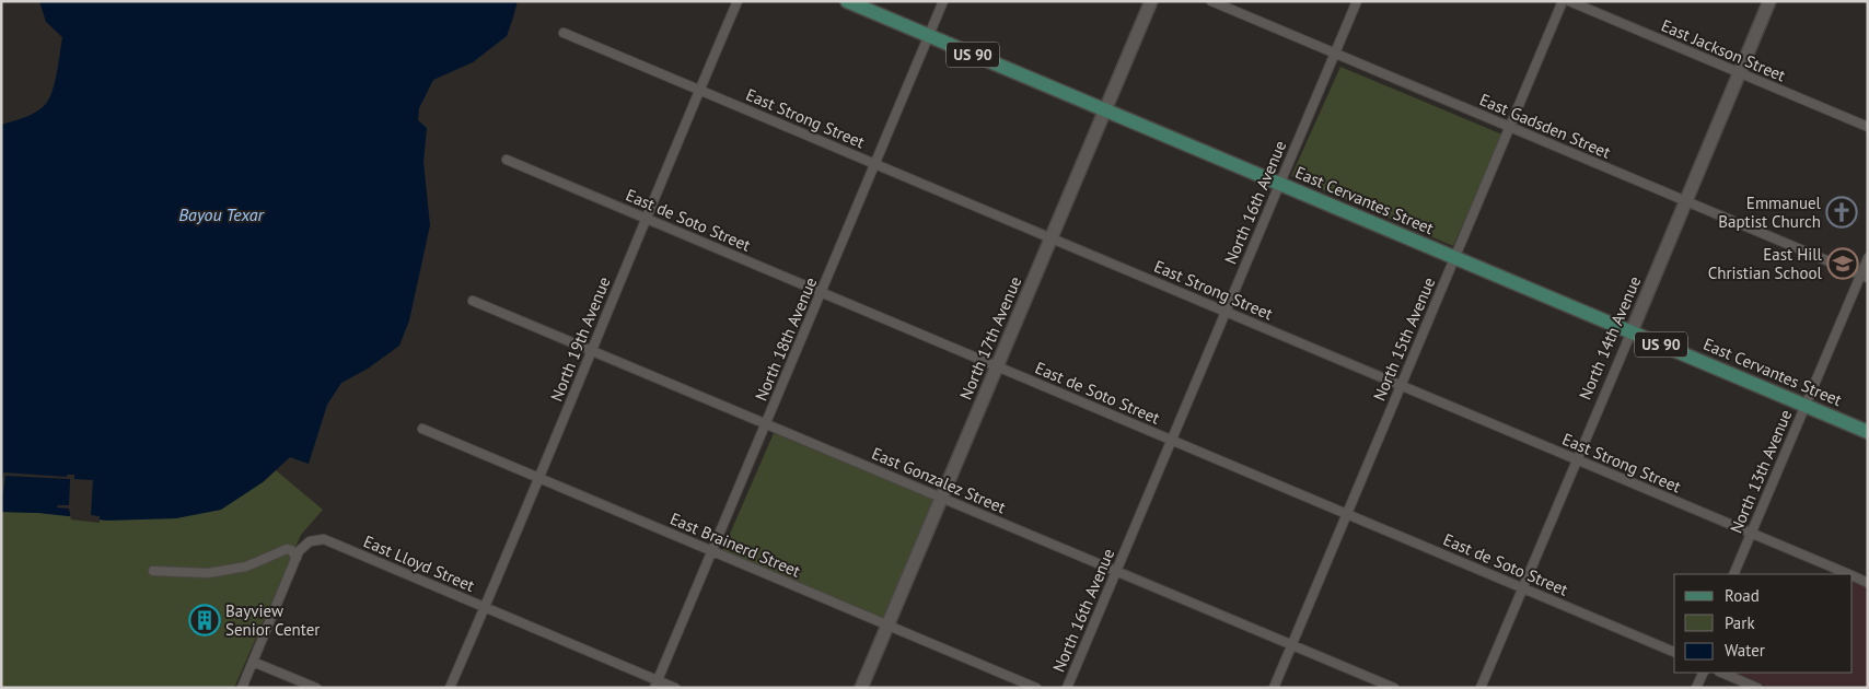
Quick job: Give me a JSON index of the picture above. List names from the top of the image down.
{
  "streets": {
    "main road": ["US 90", "East Cervantes Street"],
    "street": [
      "East Jackson Street",
      "East Strong Street",
      "East Gadsden Street",
      "North 16th Avenue",
      "East de Soto Street",
      "North 17th Avenue",
      "North 14th Avenue",
      "North 19th Avenue",
      "North 18th Avenue",
      "North 15th Avenue",
      "North 13th Avenue",
      "East Gonzalez Street",
      "East Brainerd Street",
      "East Lloyd Street"
    ]
  },
  "crossings": [
    ["East Jackson Street", "North 14th Avenue"],
    ["East Strong Street", "North 16th Avenue"],
    ["East Strong Street", "North 17th Avenue"],
    ["East Strong Street", "North 14th Avenue"],
    ["East Strong Street", "North 19th Avenue"],
    ["East Strong Street", "North 18th Avenue"],
    ["East Strong Street", "North 15th Avenue"],
    ["East Strong Street", "North 13th Avenue"],
    ["East Gadsden Street", "North 16th Avenue"],
    ["East Gadsden Street", "North 14th Avenue"],
    ["East Gadsden Street", "North 15th Avenue"],
    ["East Gadsden Street", "North 13th Avenue"],
    ["East Cervantes Street", "North 16th Avenue"],
    ["East Cervantes Street", "North 17th Avenue"],
    ["East Cervantes Street", "North 14th Avenue"],
    ["East Cervantes Street", "North 18th Avenue"],
    ["East Cervantes Street", "North 15th Avenue"],
    ["East Cervantes Street", "North 13th Avenue"],
    ["North 16th Avenue", "East de Soto Street"],
    ["North 16th Avenue", "East Gonzalez Street"],
    ["East de Soto Street", "North 17th Avenue"],
    ["East de Soto Street", "North 14th Avenue"],
    ["East de Soto Street", "North 19th Avenue"],
    ["East de Soto Street", "North 18th Avenue"],
    ["East de Soto Street", "North 15th Avenue"],
    ["North 17th Avenue", "East Gonzalez Street"],
    ["North 17th Avenue", "East Brainerd Street"],
    ["North 19th Avenue", "East Gonzalez Street"],
    ["North 19th Avenue", "East Brainerd Street"],
    ["North 19th Avenue", "East Lloyd Street"],
    ["North 18th Avenue", "East Gonzalez Street"],
    ["North 18th Avenue", "East Brainerd Street"],
    ["North 18th Avenue", "East Lloyd Street"],
    ["North 15th Avenue", "East Gonzalez Street"]
  ],
  "water": ["Bayou Texar"],
  "places": {
    "church": ["Emmanuel Baptist Church"],
    "school or university": ["East Hill Christian School"],
    "building": ["Bayview Senior Center"]
  },
  "legend": ["Road", "Park", "Water"]
}
